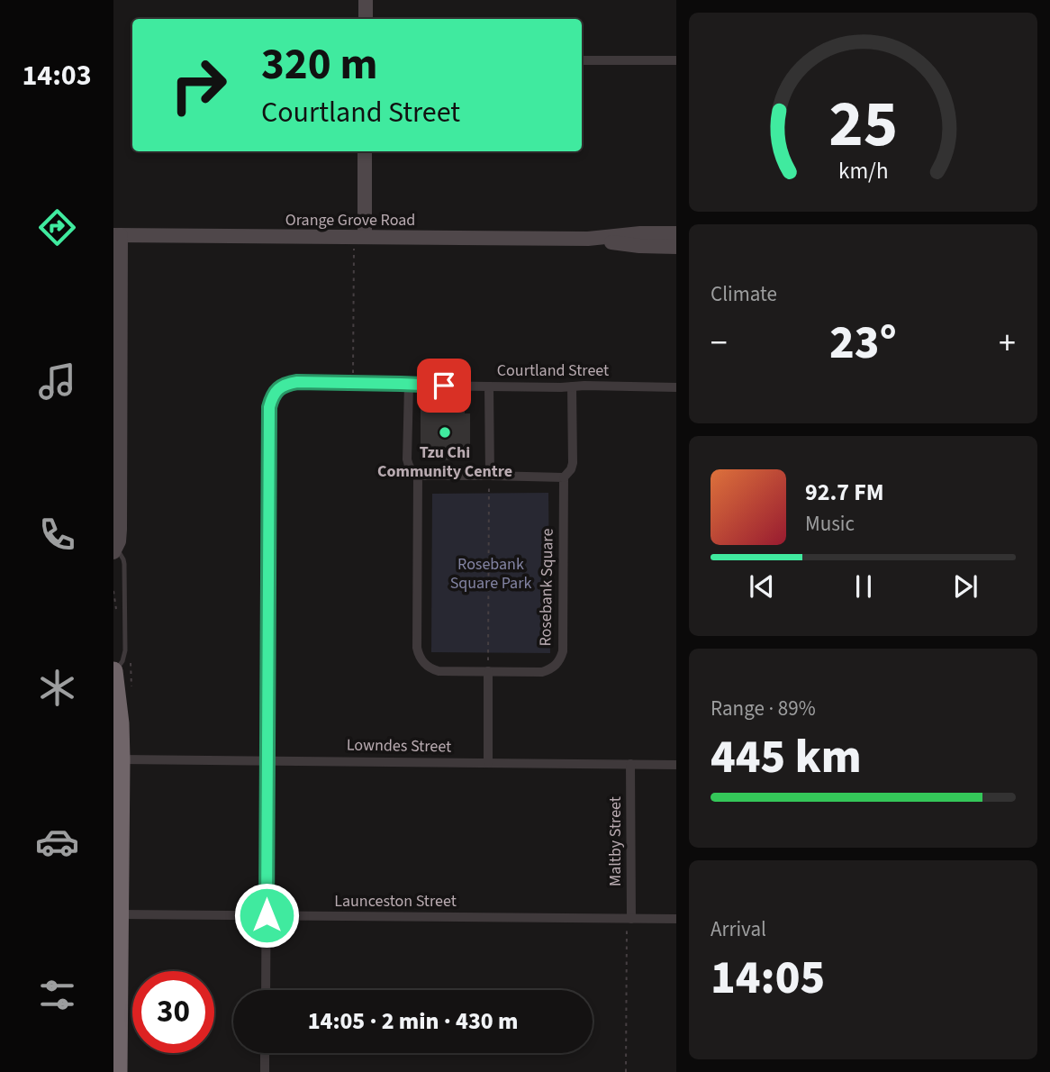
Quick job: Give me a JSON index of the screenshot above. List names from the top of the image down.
{
  "streets": {
    "main road": ["Orange Grove Road"],
    "street": [
      "Courtland Street",
      "Rosebank Square",
      "Lowndes Street",
      "Maltby Street",
      "Launceston Street"
    ]
  },
  "crossings": [
    ["Courtland Street", "Rosebank Square"],
    ["Courtland Street", "Lowndes Street"],
    ["Lowndes Street", "Maltby Street"],
    ["Maltby Street", "Launceston Street"]
  ],
  "parks": ["Rosebank Square Park"],
  "places": ["Tzu Chi Community Centre"],
  "page": {
    "tabs": "14:03",
    "turn": ["320 m", "Courtland Street"],
    "tile": [
      "Climate",
      ["Range · 89%", "445 km"],
      ["Arrival", "14:05"]
    ],
    "heat": ["−", "23°", "+"],
    "song": ["92.7 FM", "Music"],
    "limit": "30",
    "trip": "14:05 · 2 min · 430 m",
    "gauge": ["25", "km/h"]
  }
}
